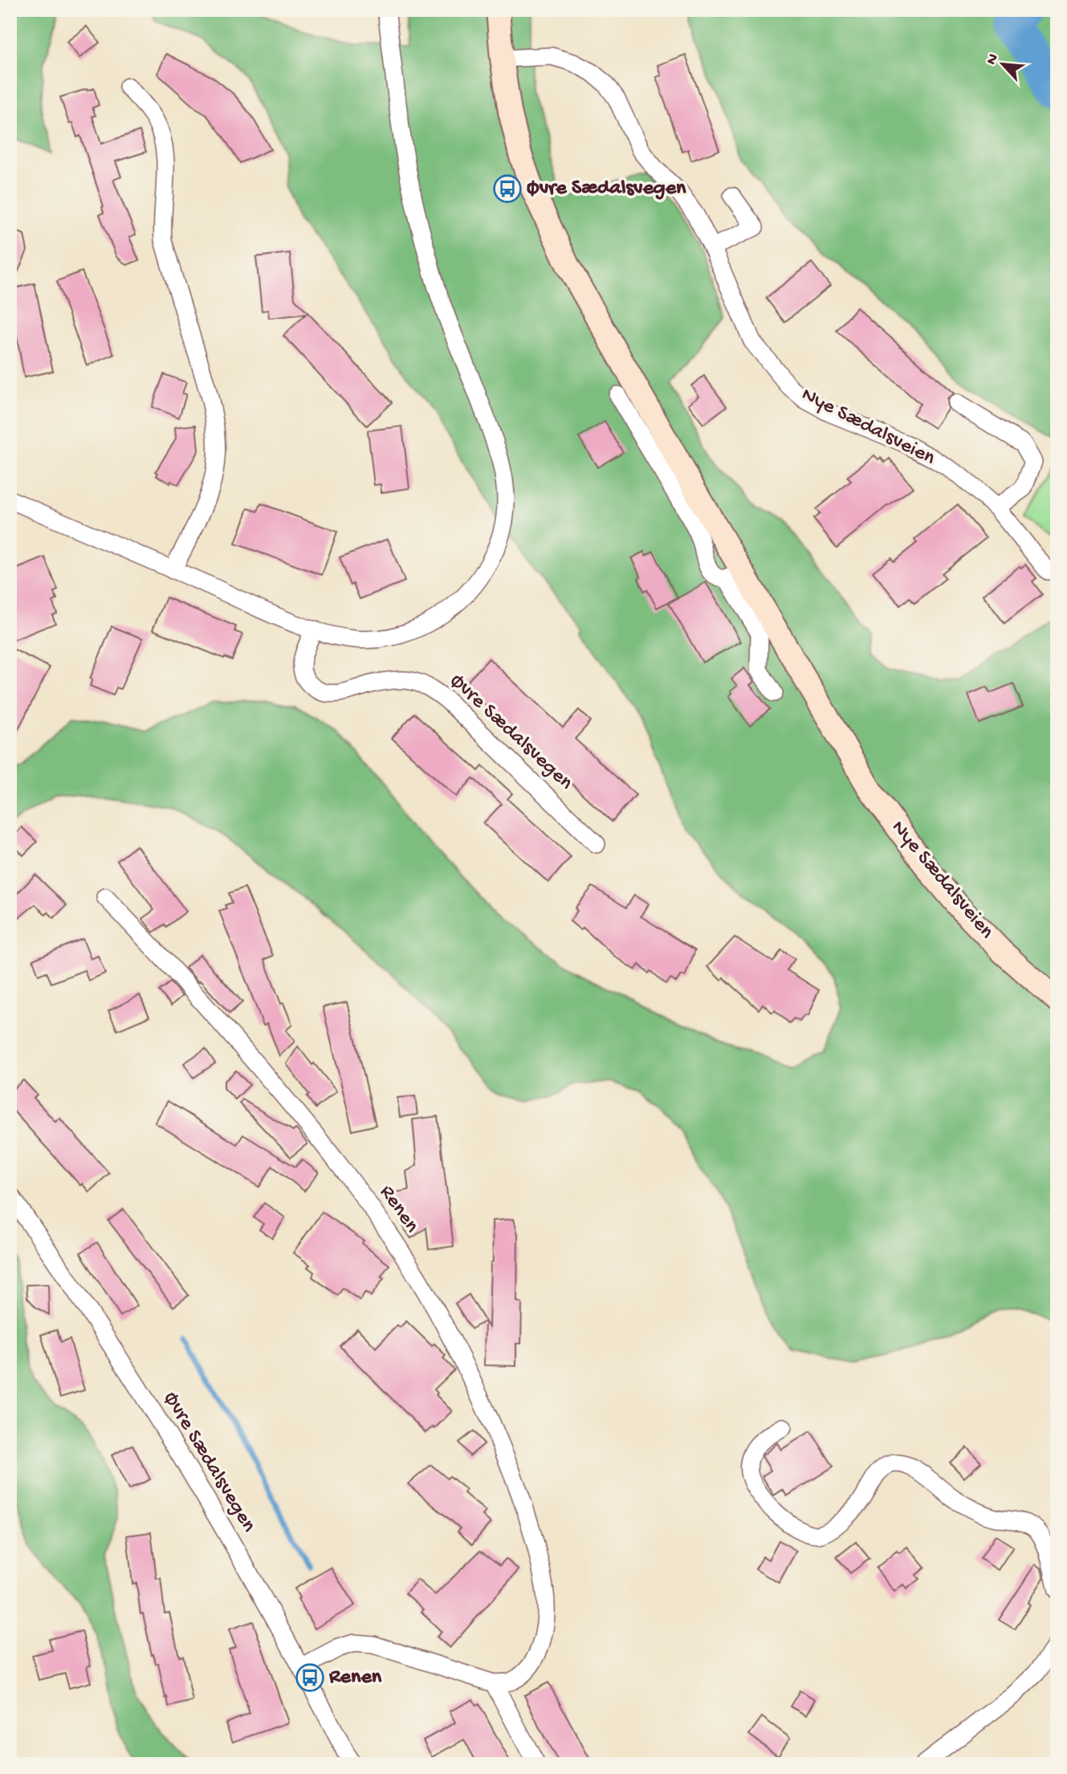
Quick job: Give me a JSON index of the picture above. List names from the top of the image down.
{
  "streets": {
    "main road": ["Nye Sædalsveien"],
    "street": ["Øvre Sædalsvegen", "Renen"]
  },
  "places": {
    "bus stop": ["Øvre Sædalsvegen", "Renen"]
  },
  "north": "top left"
}
